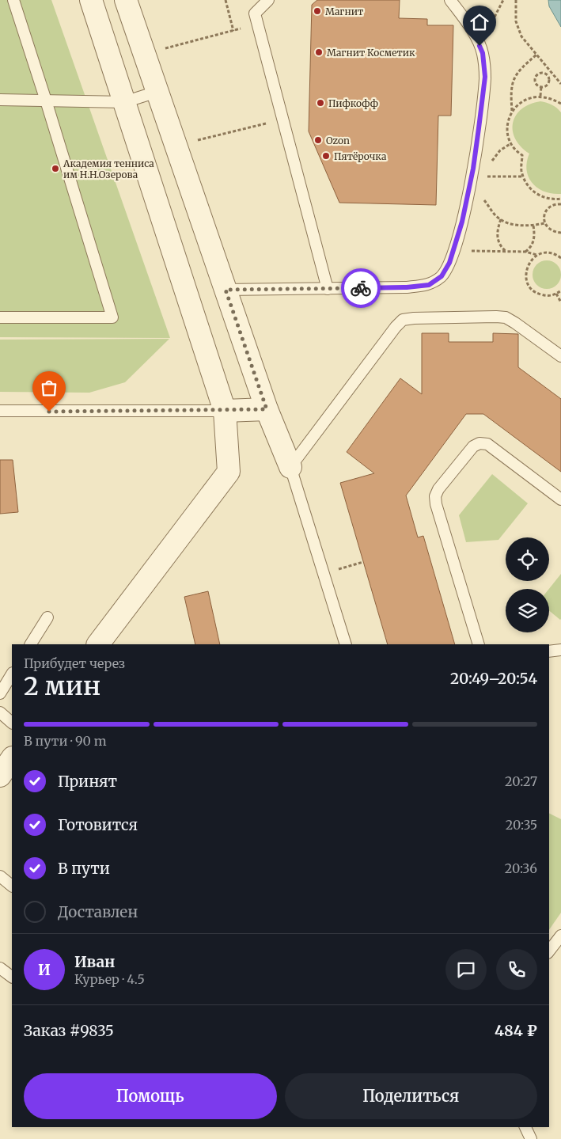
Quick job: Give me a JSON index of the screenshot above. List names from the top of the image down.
{
  "places": [
    "Магнит",
    "Магнит Косметик",
    "Пифкофф",
    "Ozon",
    "Пятёрочка",
    "Академия тенниса им Н.Н.Озерова"
  ],
  "page": {
    "heading": ["2 мин", "Прибудет через", "20:49–20:54"],
    "panel": [
      "Иван",
      "Курьер · 4.5",
      "Заказ #9835",
      "484 ₽"
    ],
    "bar": "В пути · 90 m",
    "list": [
      ["Принят", "20:27"],
      ["Готовится", "20:35"],
      ["В пути", "20:36"],
      "Доставлен"
    ],
    "round": "И",
    "buttons": ["Помощь", "Поделиться"]
  }
}
